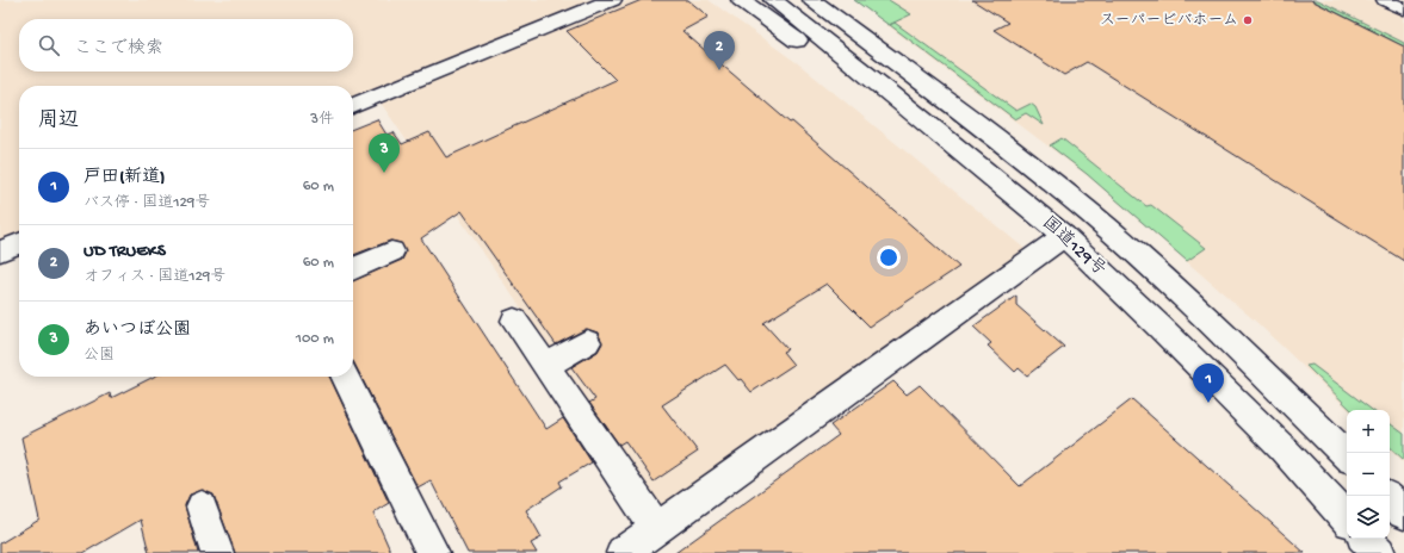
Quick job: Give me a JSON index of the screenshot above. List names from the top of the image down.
{
  "streets": {
    "main road": ["国道129号"]
  },
  "places": ["スーパービバホーム"],
  "page": {
    "search": "ここで検索",
    "pins": ["2", "3", "1"],
    "heading": ["周辺", "3件"],
    "list": [
      {
        "mark": "1",
        "name": "戸田(新道)",
        "note": "バス停 · 国道129号",
        "value": "60 m"
      },
      {
        "mark": "2",
        "name": "UD TRUEKS",
        "note": "オフィス · 国道129号",
        "value": "60 m"
      },
      {
        "mark": "3",
        "name": "あいつぼ公園",
        "note": "公園",
        "value": "100 m"
      }
    ],
    "map_buttons": ["+", "−"]
  }
}
